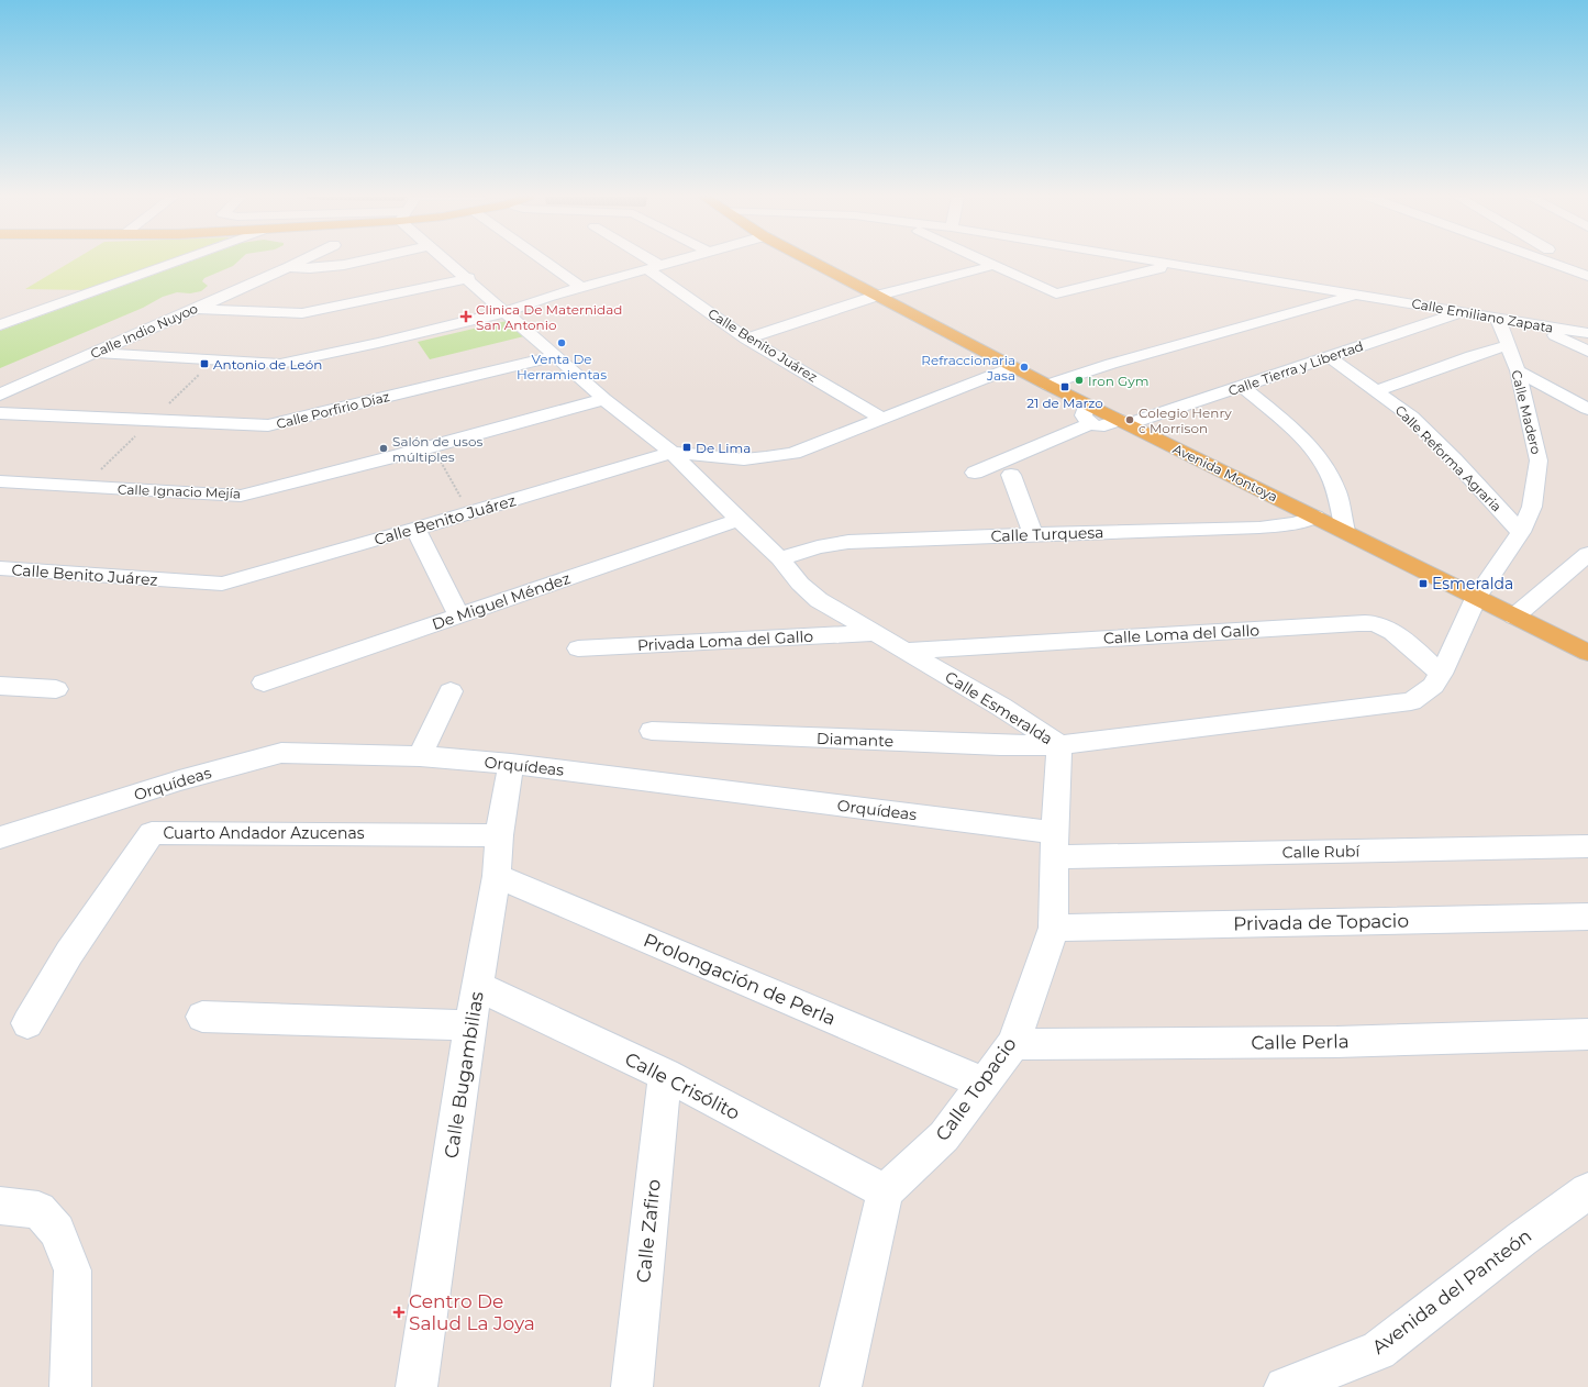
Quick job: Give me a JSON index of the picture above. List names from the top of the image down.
{
  "streets": {
    "main road": ["Avenida Montoya"],
    "street": [
      "Calle Emiliano Zapata",
      "Calle Indio Nuyoo",
      "Calle Benito Juárez",
      "Calle Tierra y Libertad",
      "Calle Porfirio Díaz",
      "Calle Madero",
      "Calle Reforma Agraria",
      "Calle Ignacio Mejía",
      "Calle Turquesa",
      "De Miguel Méndez",
      "Calle Loma del Gallo",
      "Privada Loma del Gallo",
      "Calle Esmeralda",
      "Diamante",
      "Orquídeas",
      "Cuarto Andador Azucenas",
      "Calle Rubí",
      "Privada de Topacio",
      "Prolongación de Perla",
      "Calle Perla",
      "Calle Bugambilias",
      "Calle Crisólito",
      "Calle Topacio",
      "Calle Zafiro",
      "Avenida del Panteón"
    ]
  },
  "crossings": [
    ["Calle Emiliano Zapata", "Calle Tierra y Libertad"],
    ["Calle Emiliano Zapata", "Calle Madero"],
    ["Calle Benito Juárez", "Avenida Montoya"],
    ["Calle Benito Juárez", "Calle Esmeralda"],
    ["Calle Tierra y Libertad", "Calle Reforma Agraria"],
    ["Calle Tierra y Libertad", "Avenida Montoya"],
    ["Calle Porfirio Díaz", "Calle Esmeralda"],
    ["Calle Madero", "Calle Reforma Agraria"],
    ["Calle Madero", "Avenida Montoya"],
    ["Calle Madero", "Calle Esmeralda"],
    ["Avenida Montoya", "Calle Turquesa"],
    ["Avenida Montoya", "Calle Esmeralda"],
    ["Calle Ignacio Mejía", "Calle Esmeralda"],
    ["Calle Turquesa", "Calle Esmeralda"],
    ["De Miguel Méndez", "Calle Esmeralda"],
    ["Calle Loma del Gallo", "Calle Esmeralda"],
    ["Privada Loma del Gallo", "Calle Esmeralda"],
    ["Calle Esmeralda", "Diamante"],
    ["Calle Esmeralda", "Calle Topacio"],
    ["Diamante", "Calle Topacio"],
    ["Orquídeas", "Calle Rubí"],
    ["Orquídeas", "Calle Bugambilias"],
    ["Orquídeas", "Calle Topacio"],
    ["Cuarto Andador Azucenas", "Calle Bugambilias"],
    ["Calle Rubí", "Calle Topacio"],
    ["Privada de Topacio", "Calle Topacio"],
    ["Prolongación de Perla", "Calle Bugambilias"],
    ["Prolongación de Perla", "Calle Topacio"],
    ["Calle Perla", "Calle Topacio"],
    ["Calle Bugambilias", "Calle Crisólito"],
    ["Calle Crisólito", "Calle Topacio"],
    ["Calle Crisólito", "Calle Zafiro"]
  ],
  "places": {
    "health": ["Clinica De Maternidad San Antonio", "Centro De Salud La Joya"],
    "other": [
      "Venta De Herramientas",
      "Refraccionaria Jasa",
      "Iron Gym",
      "Colegio Henry c Morrison",
      "Salón de usos múltiples"
    ],
    "transit": [
      "Antonio de León",
      "21 de Marzo",
      "De Lima",
      "Esmeralda"
    ]
  }
}
